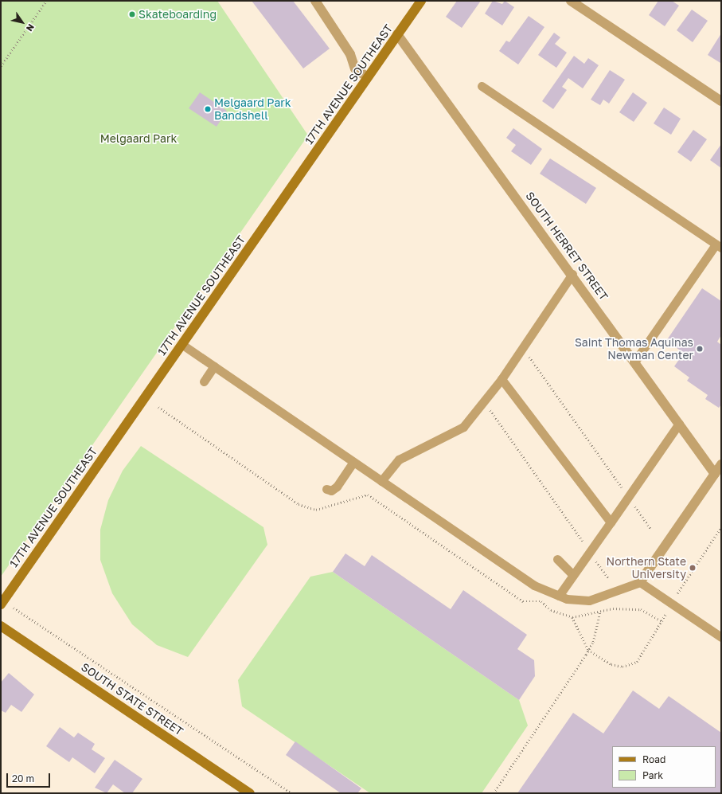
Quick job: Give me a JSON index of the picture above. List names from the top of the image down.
{
  "streets": {
    "street": ["17TH AVENUE SOUTHEAST", "SOUTH HERRET STREET", "SOUTH STATE STREET"]
  },
  "crossings": [
    ["17TH AVENUE SOUTHEAST", "SOUTH HERRET STREET"]
  ],
  "parks": ["Melgaard Park"],
  "places": [
    "Skateboarding",
    "Melgaard Park Bandshell",
    "Saint Thomas Aquinas Newman Center",
    "Northern State University"
  ],
  "legend": ["Road", "Park"],
  "scale_bar": "20 m",
  "north": "bottom right"
}
